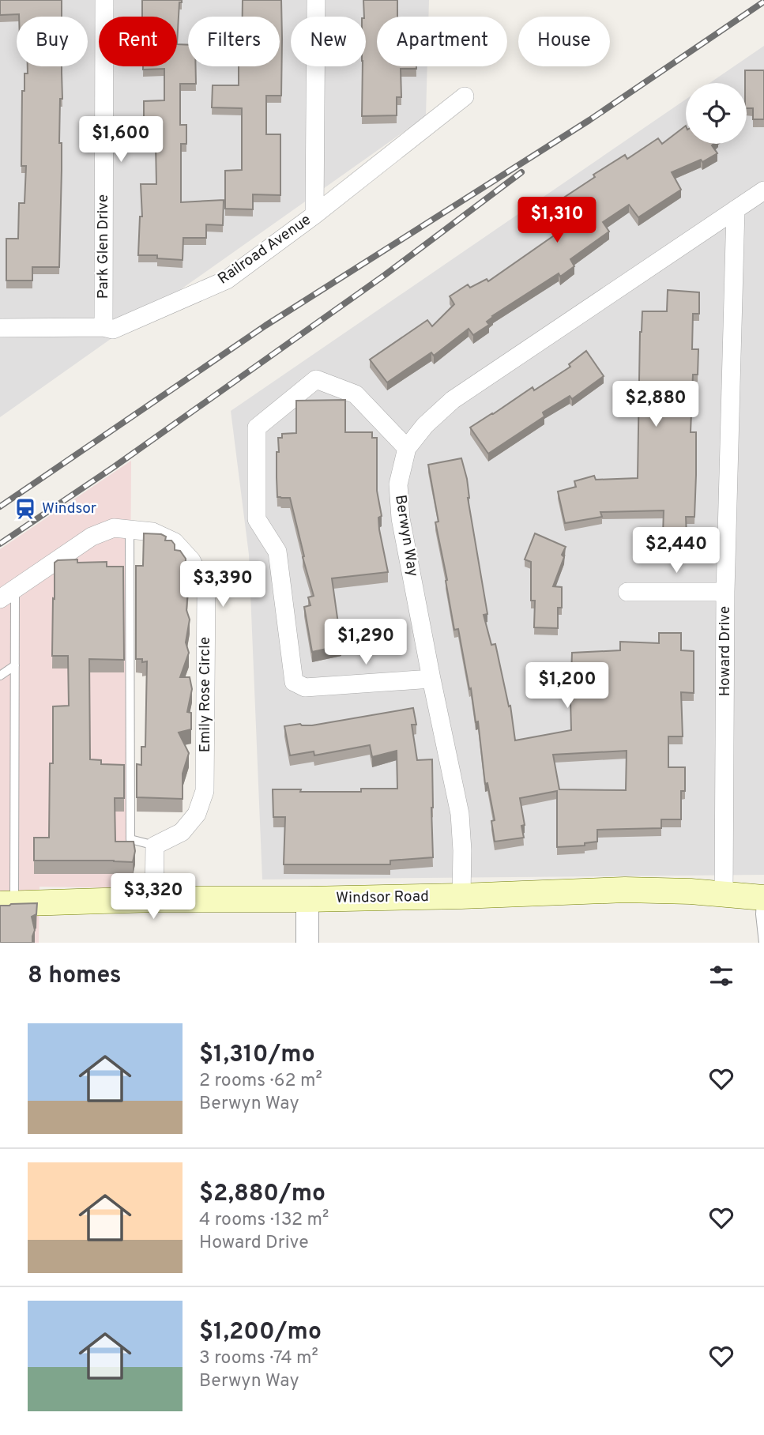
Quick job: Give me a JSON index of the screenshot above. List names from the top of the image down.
{
  "streets": {
    "main road": ["Windsor Road"],
    "street": [
      "Park Glen Drive",
      "Railroad Avenue",
      "Berwyn Way",
      "Howard Drive",
      "Emily Rose Circle"
    ]
  },
  "crossings": [
    ["Park Glen Drive", "Railroad Avenue"],
    ["Berwyn Way", "Howard Drive"],
    ["Berwyn Way", "Windsor Road"],
    ["Howard Drive", "Windsor Road"]
  ],
  "places": {
    "station": ["Windsor"]
  },
  "page": {
    "chip": [
      "Buy",
      "Rent",
      "Filters",
      "New",
      "Apartment",
      "House"
    ],
    "price": [
      "$1,600",
      "$1,310",
      "$2,880",
      "$2,440",
      "$3,390",
      "$1,290",
      "$1,200",
      "$3,320"
    ],
    "heading": "8 homes",
    "list": [
      {
        "name": "$1,310/mo",
        "note": "2 rooms · 62 m² · Berwyn Way"
      },
      {
        "name": "$2,880/mo",
        "note": "4 rooms · 132 m² · Howard Drive"
      },
      {
        "name": "$1,200/mo",
        "note": "3 rooms · 74 m² · Berwyn Way"
      }
    ]
  }
}
